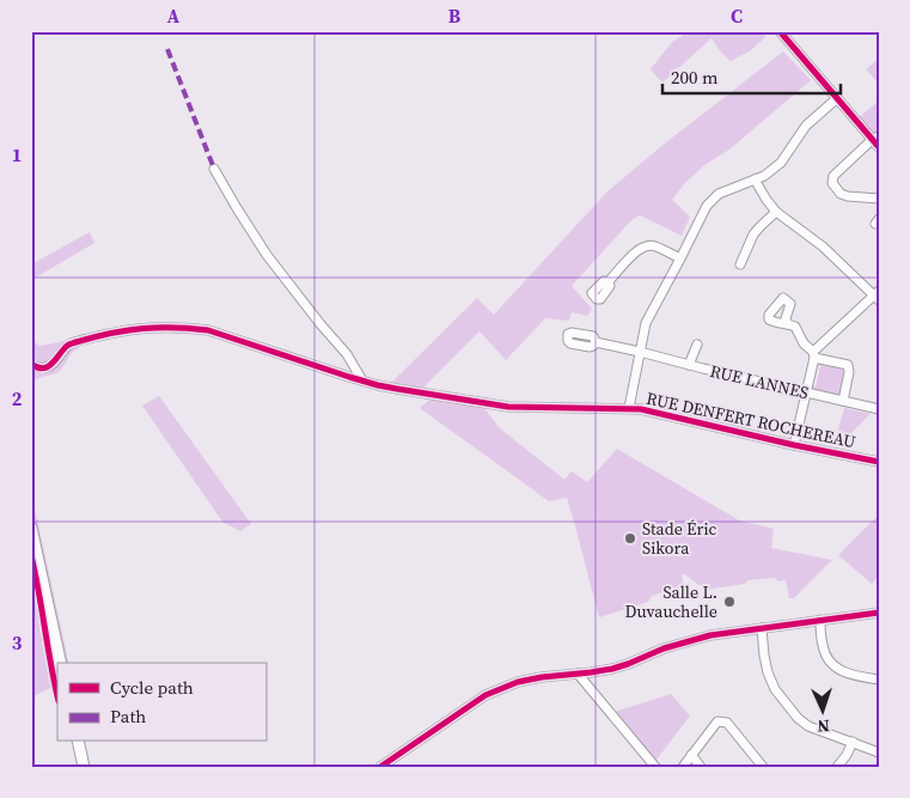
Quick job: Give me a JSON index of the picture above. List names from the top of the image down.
{
  "streets": {
    "street": ["RUE LANNES", "RUE DENFERT ROCHEREAU"]
  },
  "places": ["Stade Éric Sikora", "Salle L. Duvauchelle"],
  "legend": ["Cycle path", "Path"],
  "scale_bar": "200 m",
  "north": "bottom",
  "grid": {
    "columns": ["A", "B", "C"],
    "rows": ["1", "2", "3"]
  }
}
